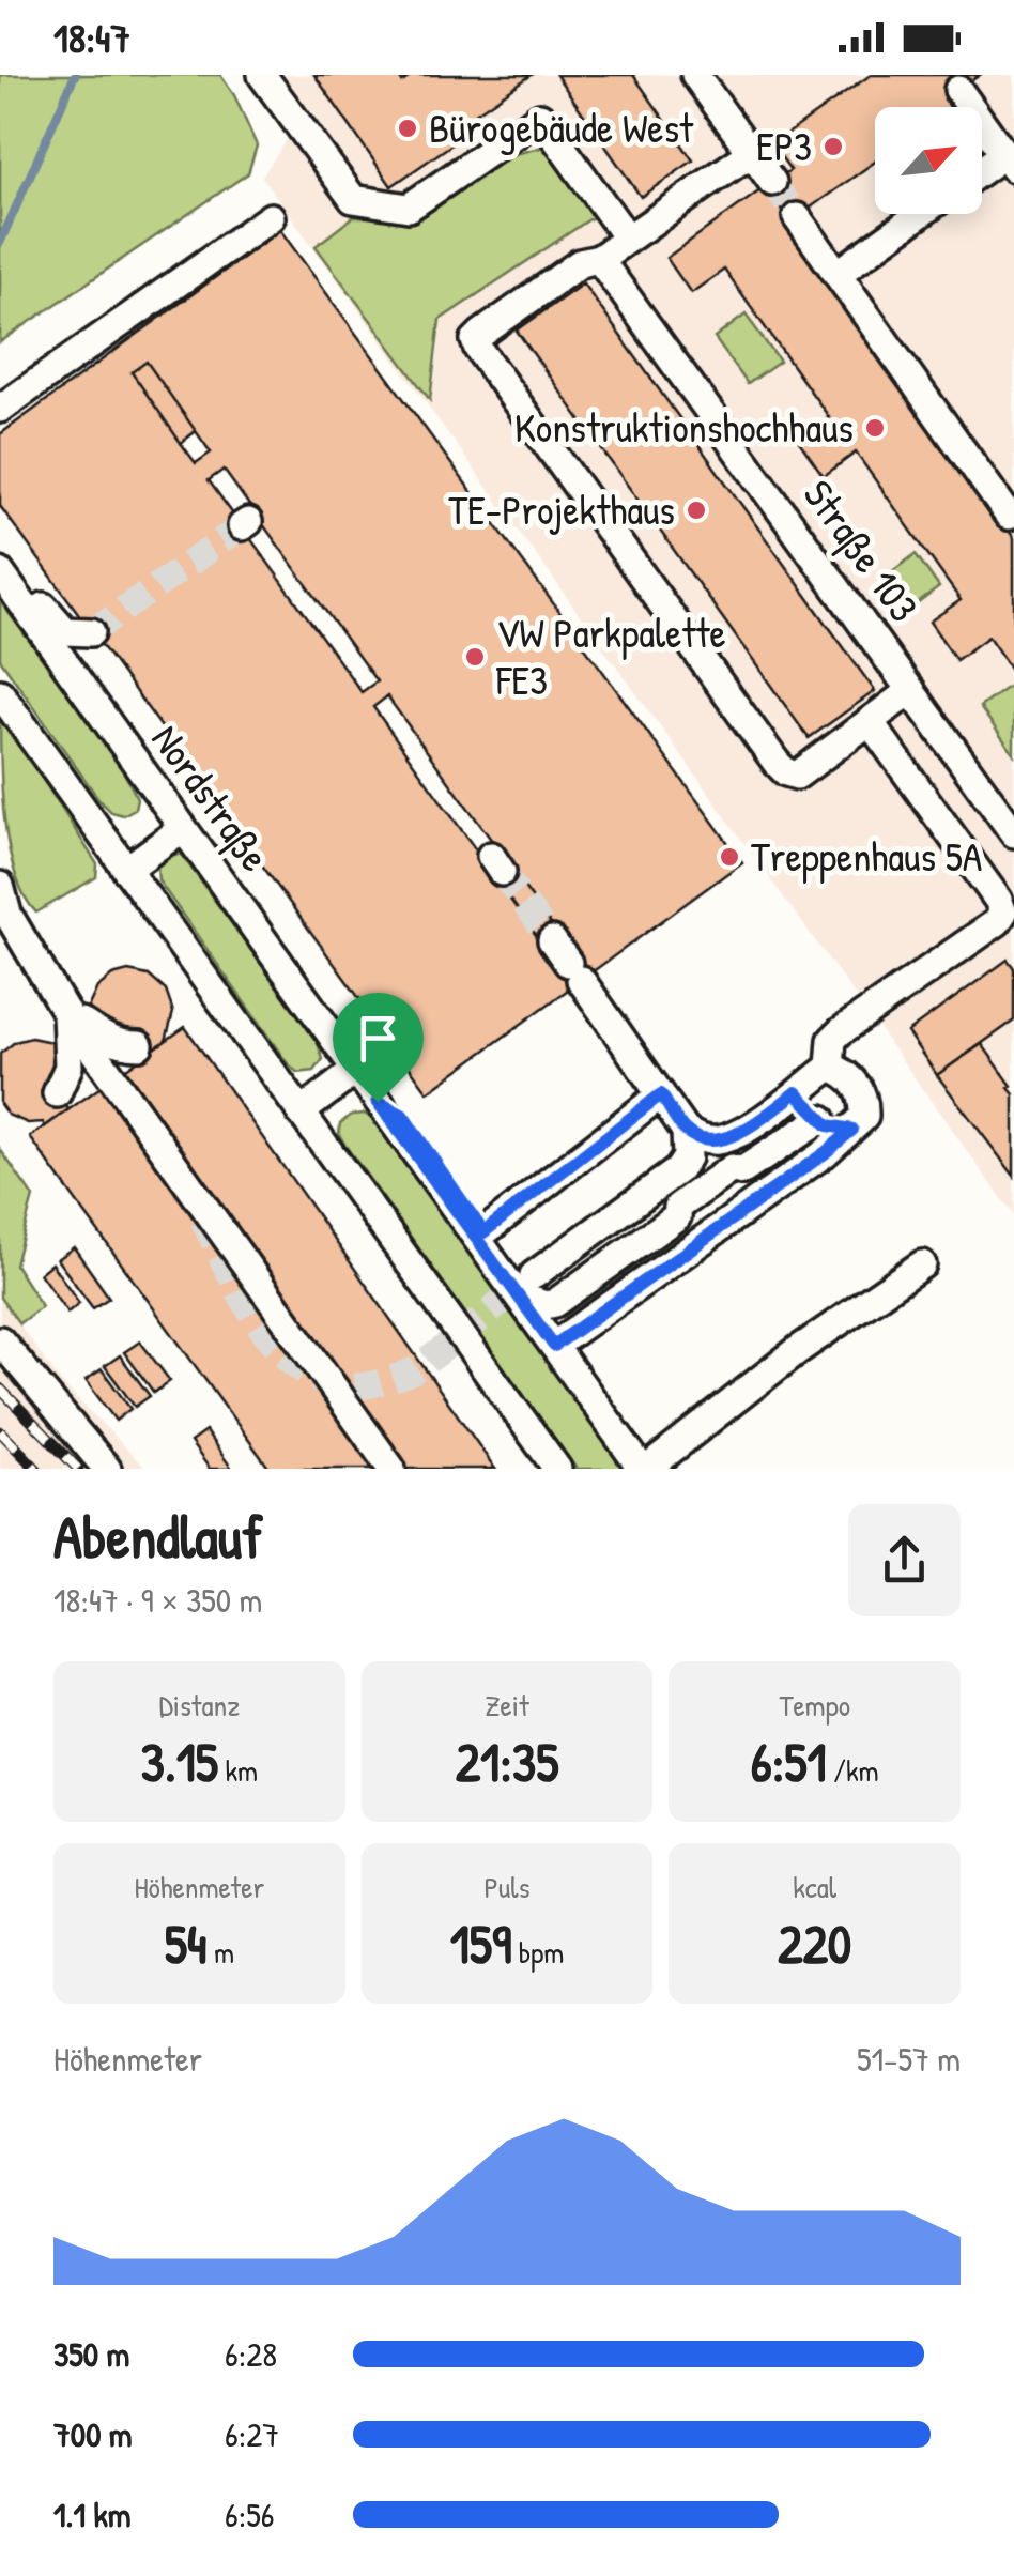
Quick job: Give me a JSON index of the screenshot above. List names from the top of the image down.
{
  "streets": {
    "street": ["Straße 103", "Nordstraße"]
  },
  "places": [
    "Bürogebäude West",
    "EP3",
    "Konstruktionshochhaus",
    "TE-Projekthaus",
    "VW Parkpalette FE3",
    "Treppenhaus 5A"
  ],
  "north": "top right",
  "page": {
    "status": "18:47",
    "heading": ["Abendlauf", "18:47 · 9 × 350 m"],
    "stats": [
      ["Distanz", "3.15 km"],
      ["Zeit", "21:35"],
      ["Tempo", "6:51 /km"],
      ["Höhenmeter", "54 m"],
      ["Puls", "159 bpm"],
      ["kcal", "220"]
    ],
    "chart": ["Höhenmeter", "51–57 m"],
    "list": [
      {
        "name": "350 m",
        "note": "6:28"
      },
      {
        "name": "700 m",
        "note": "6:27"
      },
      {
        "name": "1.1 km",
        "note": "6:56"
      }
    ]
  }
}
